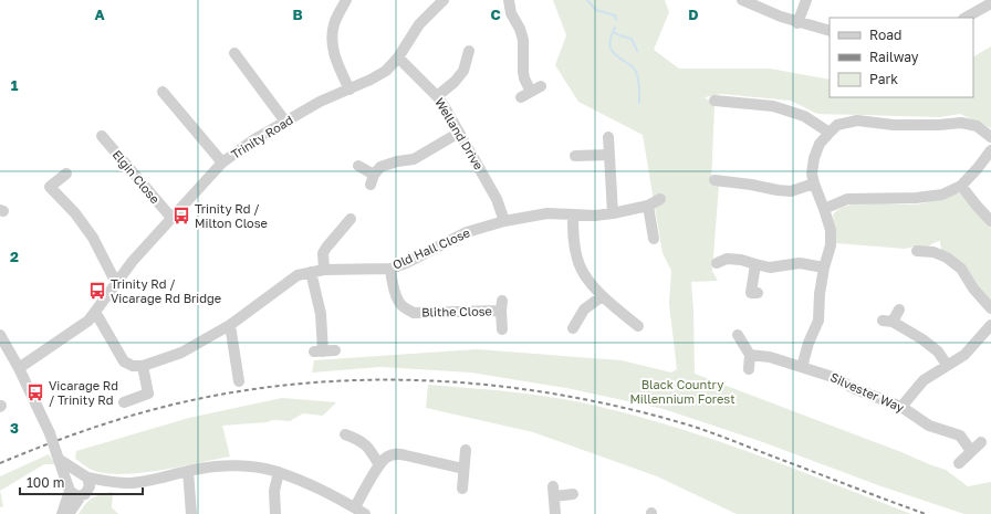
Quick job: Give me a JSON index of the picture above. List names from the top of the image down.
{
  "streets": {
    "street": [
      "Welland Drive",
      "Trinity Road",
      "Elgin Close",
      "Old Hall Close",
      "Blithe Close",
      "Silvester Way"
    ]
  },
  "crossings": [
    ["Welland Drive", "Trinity Road"],
    ["Welland Drive", "Old Hall Close"],
    ["Trinity Road", "Elgin Close"],
    ["Old Hall Close", "Blithe Close"]
  ],
  "parks": ["Black Country Millennium Forest"],
  "places": {
    "bus stop": ["Trinity Rd / Milton Close", "Trinity Rd / Vicarage Rd Bridge", "Vicarage Rd / Trinity Rd"]
  },
  "legend": ["Road", "Railway", "Park"],
  "scale_bar": "100 m",
  "grid": {
    "columns": [
      "A",
      "B",
      "C",
      "D"
    ],
    "rows": ["1", "2", "3"]
  }
}
